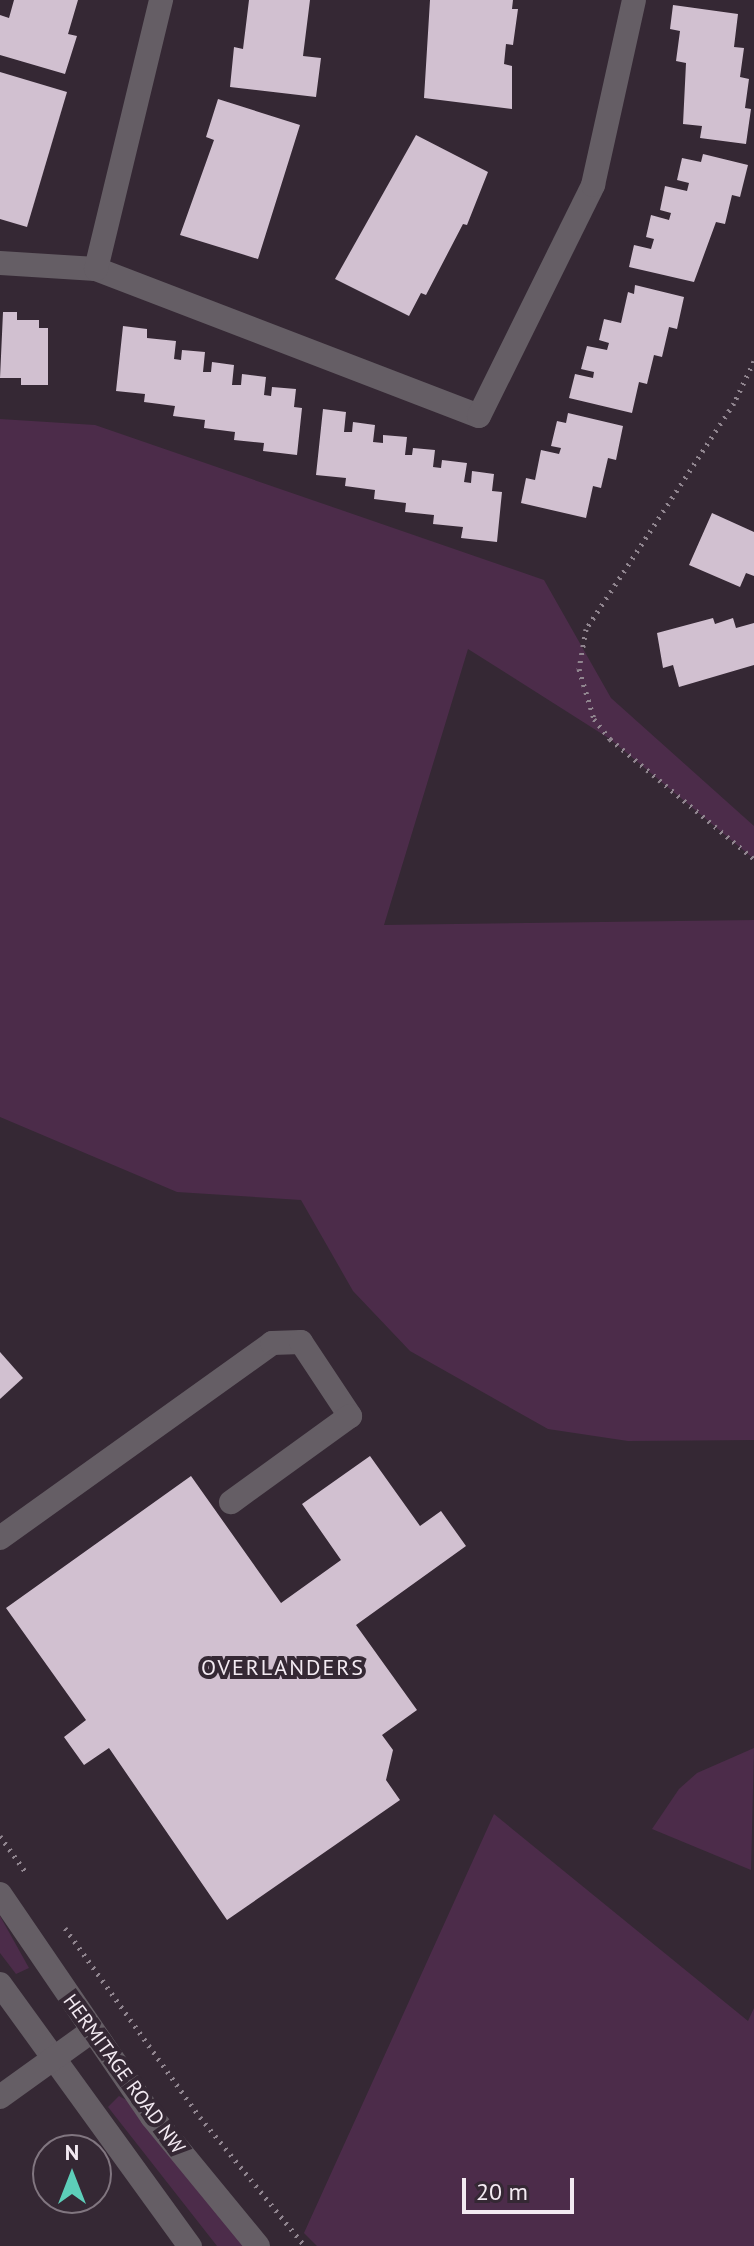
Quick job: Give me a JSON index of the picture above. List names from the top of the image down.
{
  "streets": {
    "street": ["HERMITAGE ROAD NW"]
  },
  "districts": ["OVERLANDERS"],
  "scale_bar": "20 m",
  "north": "top"
}
